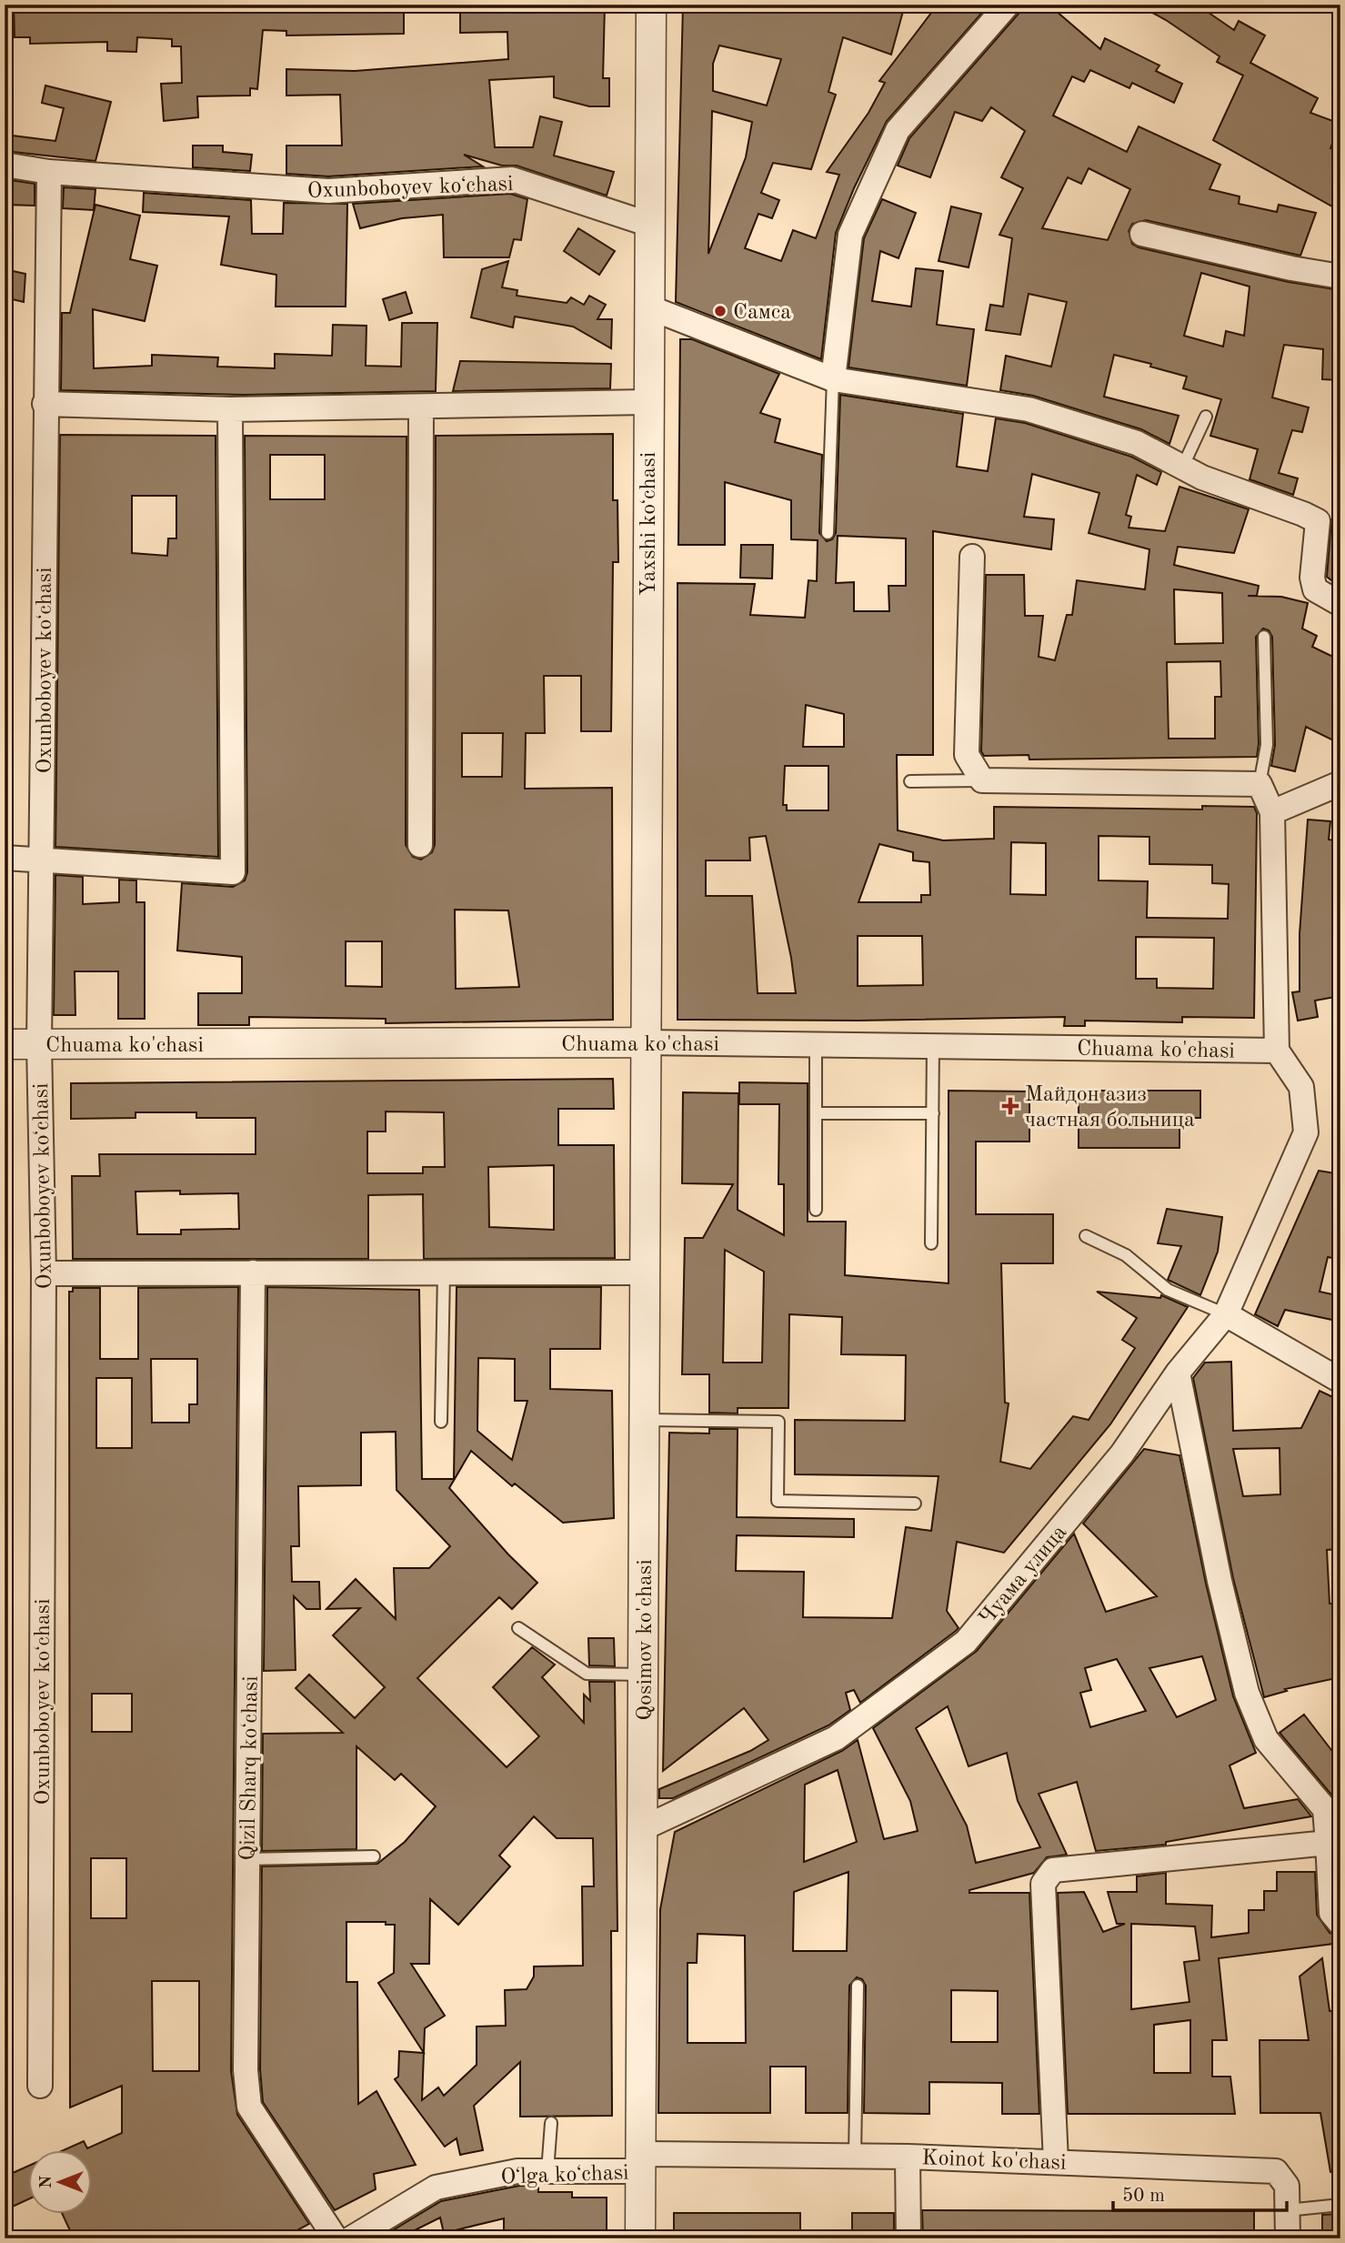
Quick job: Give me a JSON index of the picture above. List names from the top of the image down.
{
  "streets": {
    "street": [
      "Oxunboboyev koʻchasi",
      "Yaxshi koʻchasi",
      "Chuama ko'chasi",
      "Чуама улица",
      "Qosimov ko'chasi",
      "Qizil Sharq koʻchasi",
      "Koinot ko'chasi",
      "Oʻlga koʻchasi"
    ]
  },
  "crossings": [
    ["Oxunboboyev koʻchasi", "Yaxshi koʻchasi"],
    ["Oxunboboyev koʻchasi", "Chuama ko'chasi"],
    ["Yaxshi koʻchasi", "Chuama ko'chasi"],
    ["Yaxshi koʻchasi", "Qosimov ko'chasi"],
    ["Chuama ko'chasi", "Чуама улица"],
    ["Chuama ko'chasi", "Qosimov ko'chasi"],
    ["Чуама улица", "Qosimov ko'chasi"],
    ["Qosimov ko'chasi", "Koinot ko'chasi"],
    ["Qosimov ko'chasi", "Oʻlga koʻchasi"],
    ["Koinot ko'chasi", "Oʻlga koʻchasi"]
  ],
  "places": {
    "other": ["Самса"],
    "health": ["Майдон азиз частная больница"]
  },
  "scale_bar": "50 m",
  "north": "left"
}
